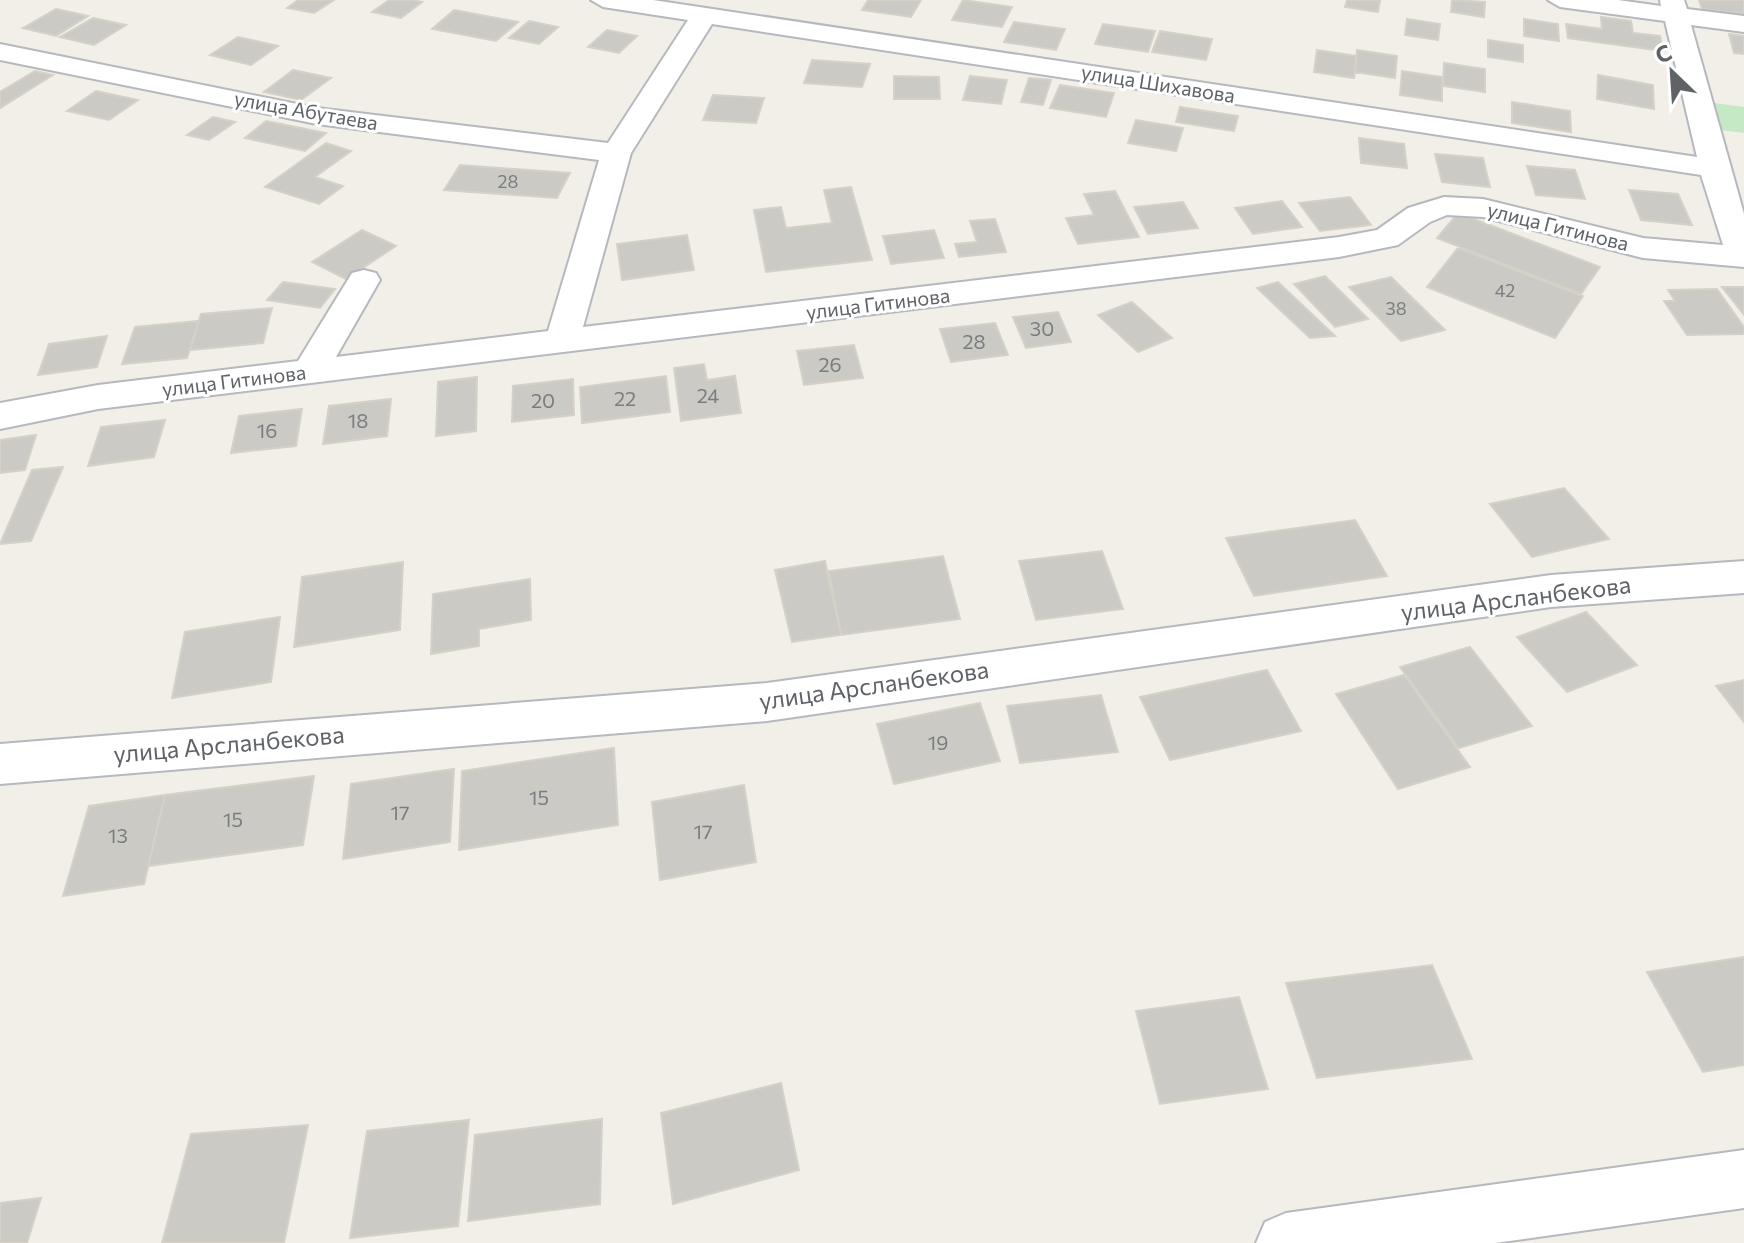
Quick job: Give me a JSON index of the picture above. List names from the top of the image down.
{
  "streets": {
    "street": [
      "улица Шихавова",
      "улица Абутаева",
      "улица Гитинова",
      "улица Арсланбекова"
    ]
  },
  "house_numbers": [
    "28",
    "42",
    "38",
    "30",
    "28",
    "26",
    "24",
    "22",
    "20",
    "18",
    "16",
    "19",
    "15",
    "17",
    "15",
    "17",
    "13"
  ],
  "north": "top left"
}
